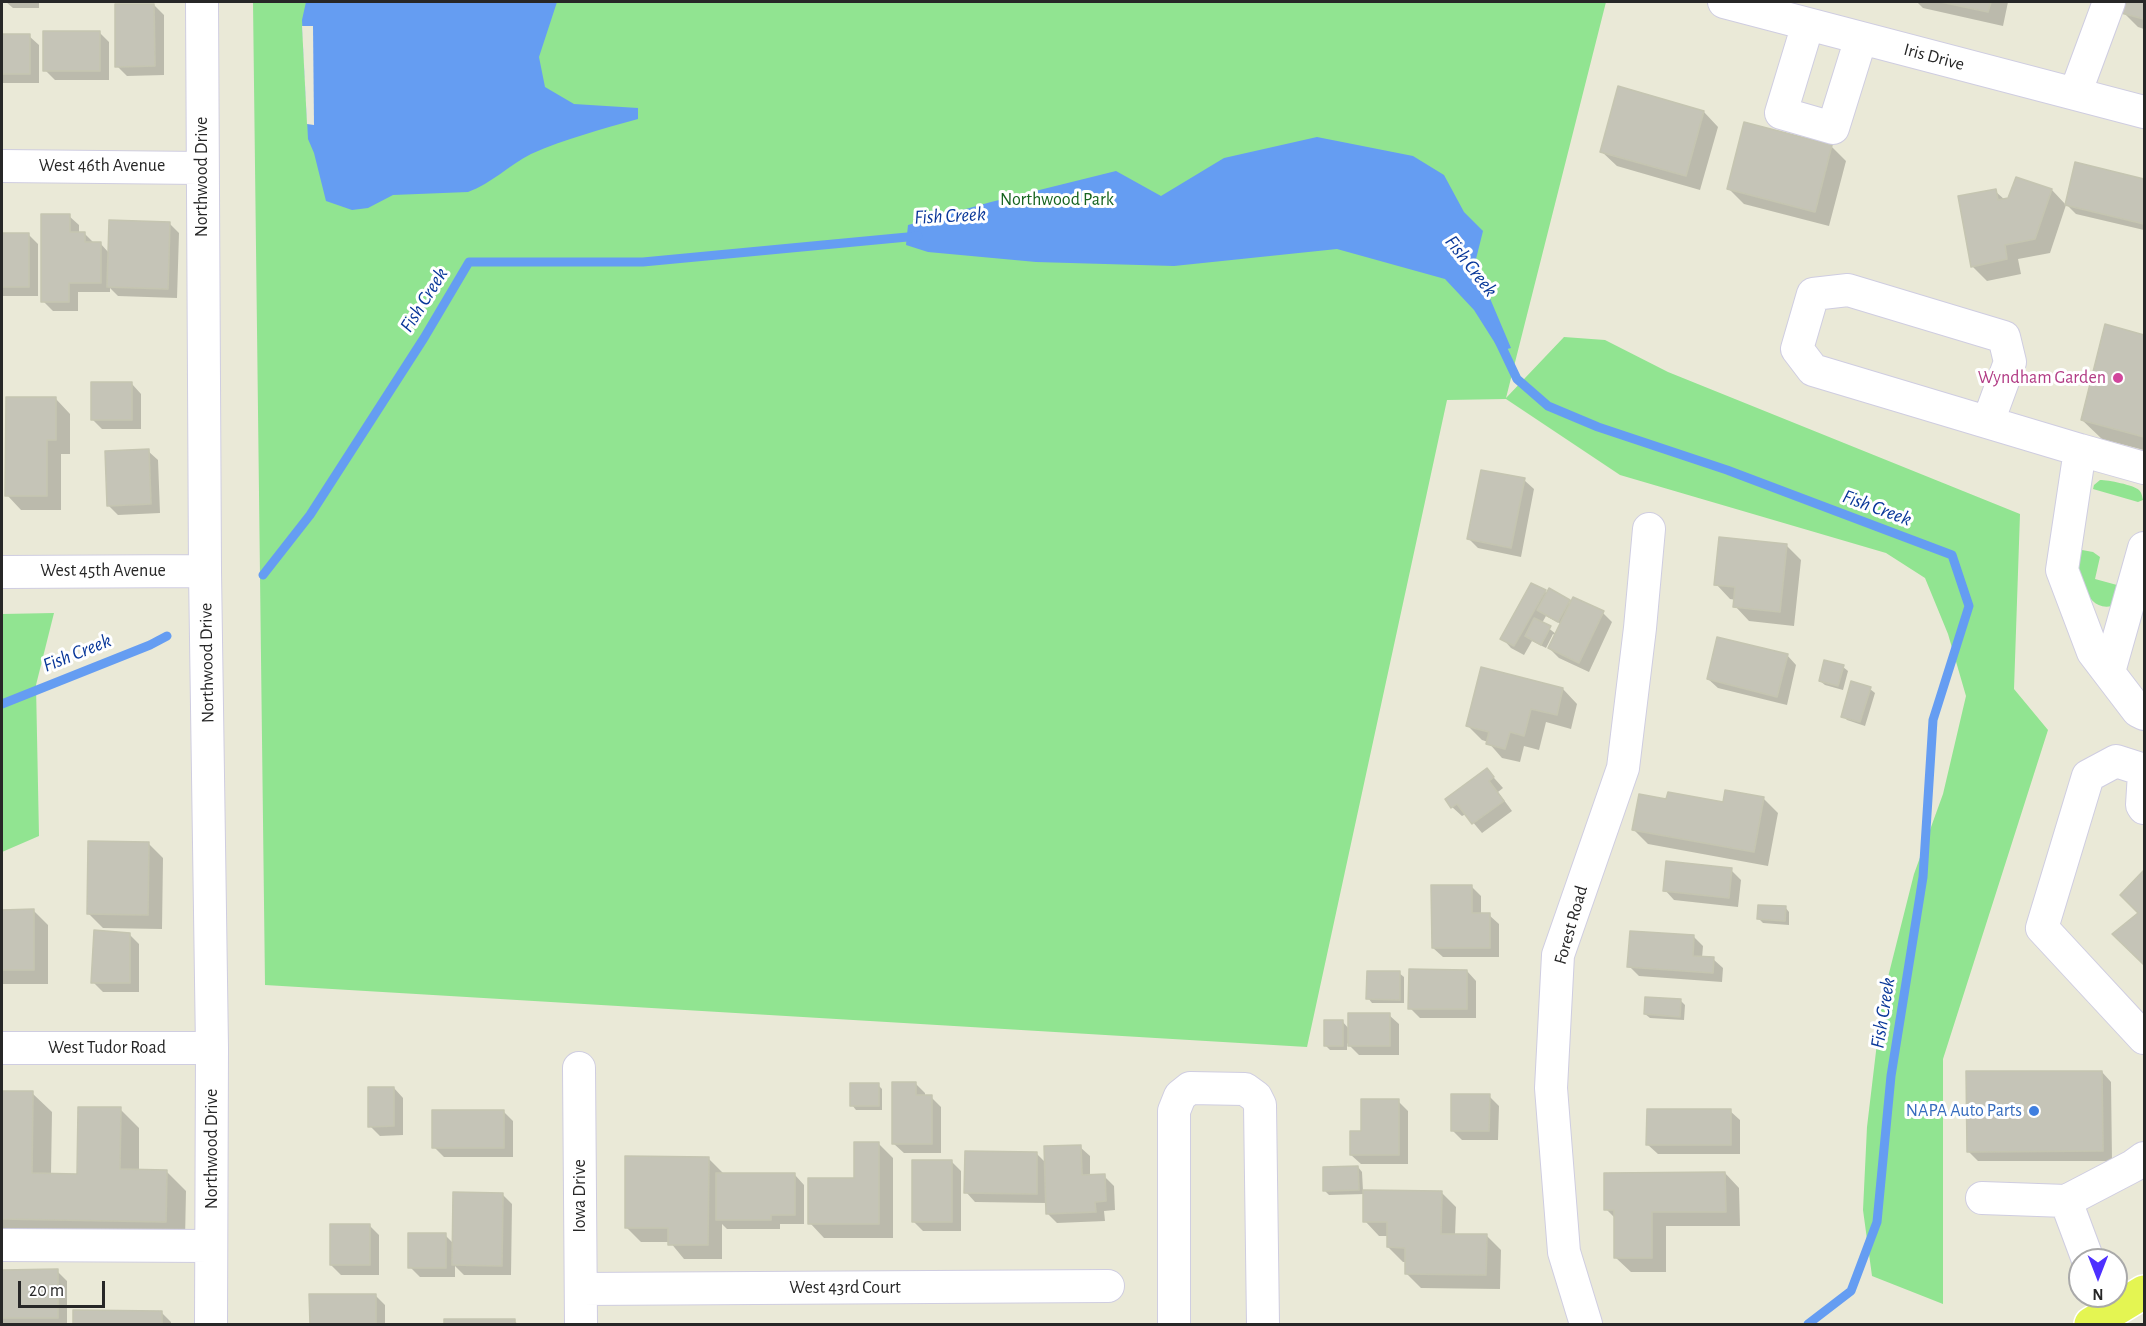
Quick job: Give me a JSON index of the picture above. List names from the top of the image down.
{
  "streets": {
    "street": [
      "Iris Drive",
      "West 46th Avenue",
      "Northwood Drive",
      "West 45th Avenue",
      "Forest Road",
      "West Tudor Road",
      "Iowa Drive",
      "West 43rd Court"
    ]
  },
  "crossings": [
    ["West 46th Avenue", "Northwood Drive"],
    ["Northwood Drive", "West 45th Avenue"],
    ["Northwood Drive", "West Tudor Road"],
    ["Iowa Drive", "West 43rd Court"]
  ],
  "water": ["Fish Creek"],
  "parks": ["Northwood Park"],
  "places": ["Wyndham Garden", "NAPA Auto Parts"],
  "scale_bar": "20 m",
  "north": "bottom"
}
